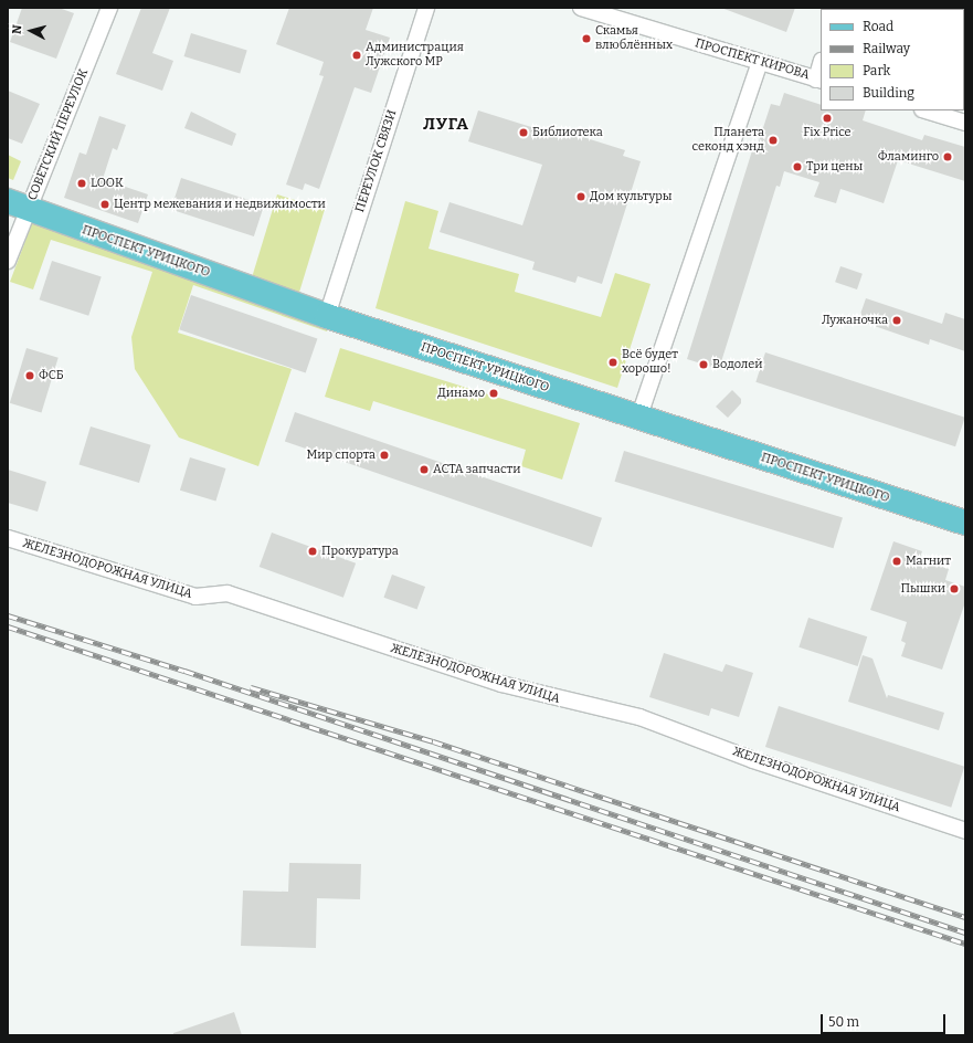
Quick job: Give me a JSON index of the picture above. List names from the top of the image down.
{
  "streets": {
    "main road": ["ПРОСПЕКТ УРИЦКОГО"],
    "street": [
      "ПРОСПЕКТ КИРОВА",
      "СОВЕТСКИЙ ПЕРЕУЛОК",
      "ПЕРЕУЛОК СВЯЗИ",
      "ЖЕЛЕЗНОДОРОЖНАЯ УЛИЦА"
    ]
  },
  "crossings": [
    ["СОВЕТСКИЙ ПЕРЕУЛОК", "ПРОСПЕКТ УРИЦКОГО"],
    ["ПЕРЕУЛОК СВЯЗИ", "ПРОСПЕКТ УРИЦКОГО"]
  ],
  "districts": ["ЛУГА"],
  "places": [
    "Скамья влюблённых",
    "Администрация Лужского МР",
    "Fix Price",
    "Библиотека",
    "Планета секонд хэнд",
    "Фламинго",
    "Три цены",
    "LOOK",
    "Дом культуры",
    "Центр межевания и недвижимости",
    "Лужаночка",
    "Всё будет хорошо!",
    "Водолей",
    "ФСБ",
    "Динамо",
    "Мир спорта",
    "АСТА запчасти",
    "Прокуратура",
    "Магнит",
    "Пышки"
  ],
  "legend": [
    "Road",
    "Railway",
    "Park",
    "Building"
  ],
  "scale_bar": "50 m",
  "north": "left"
}
